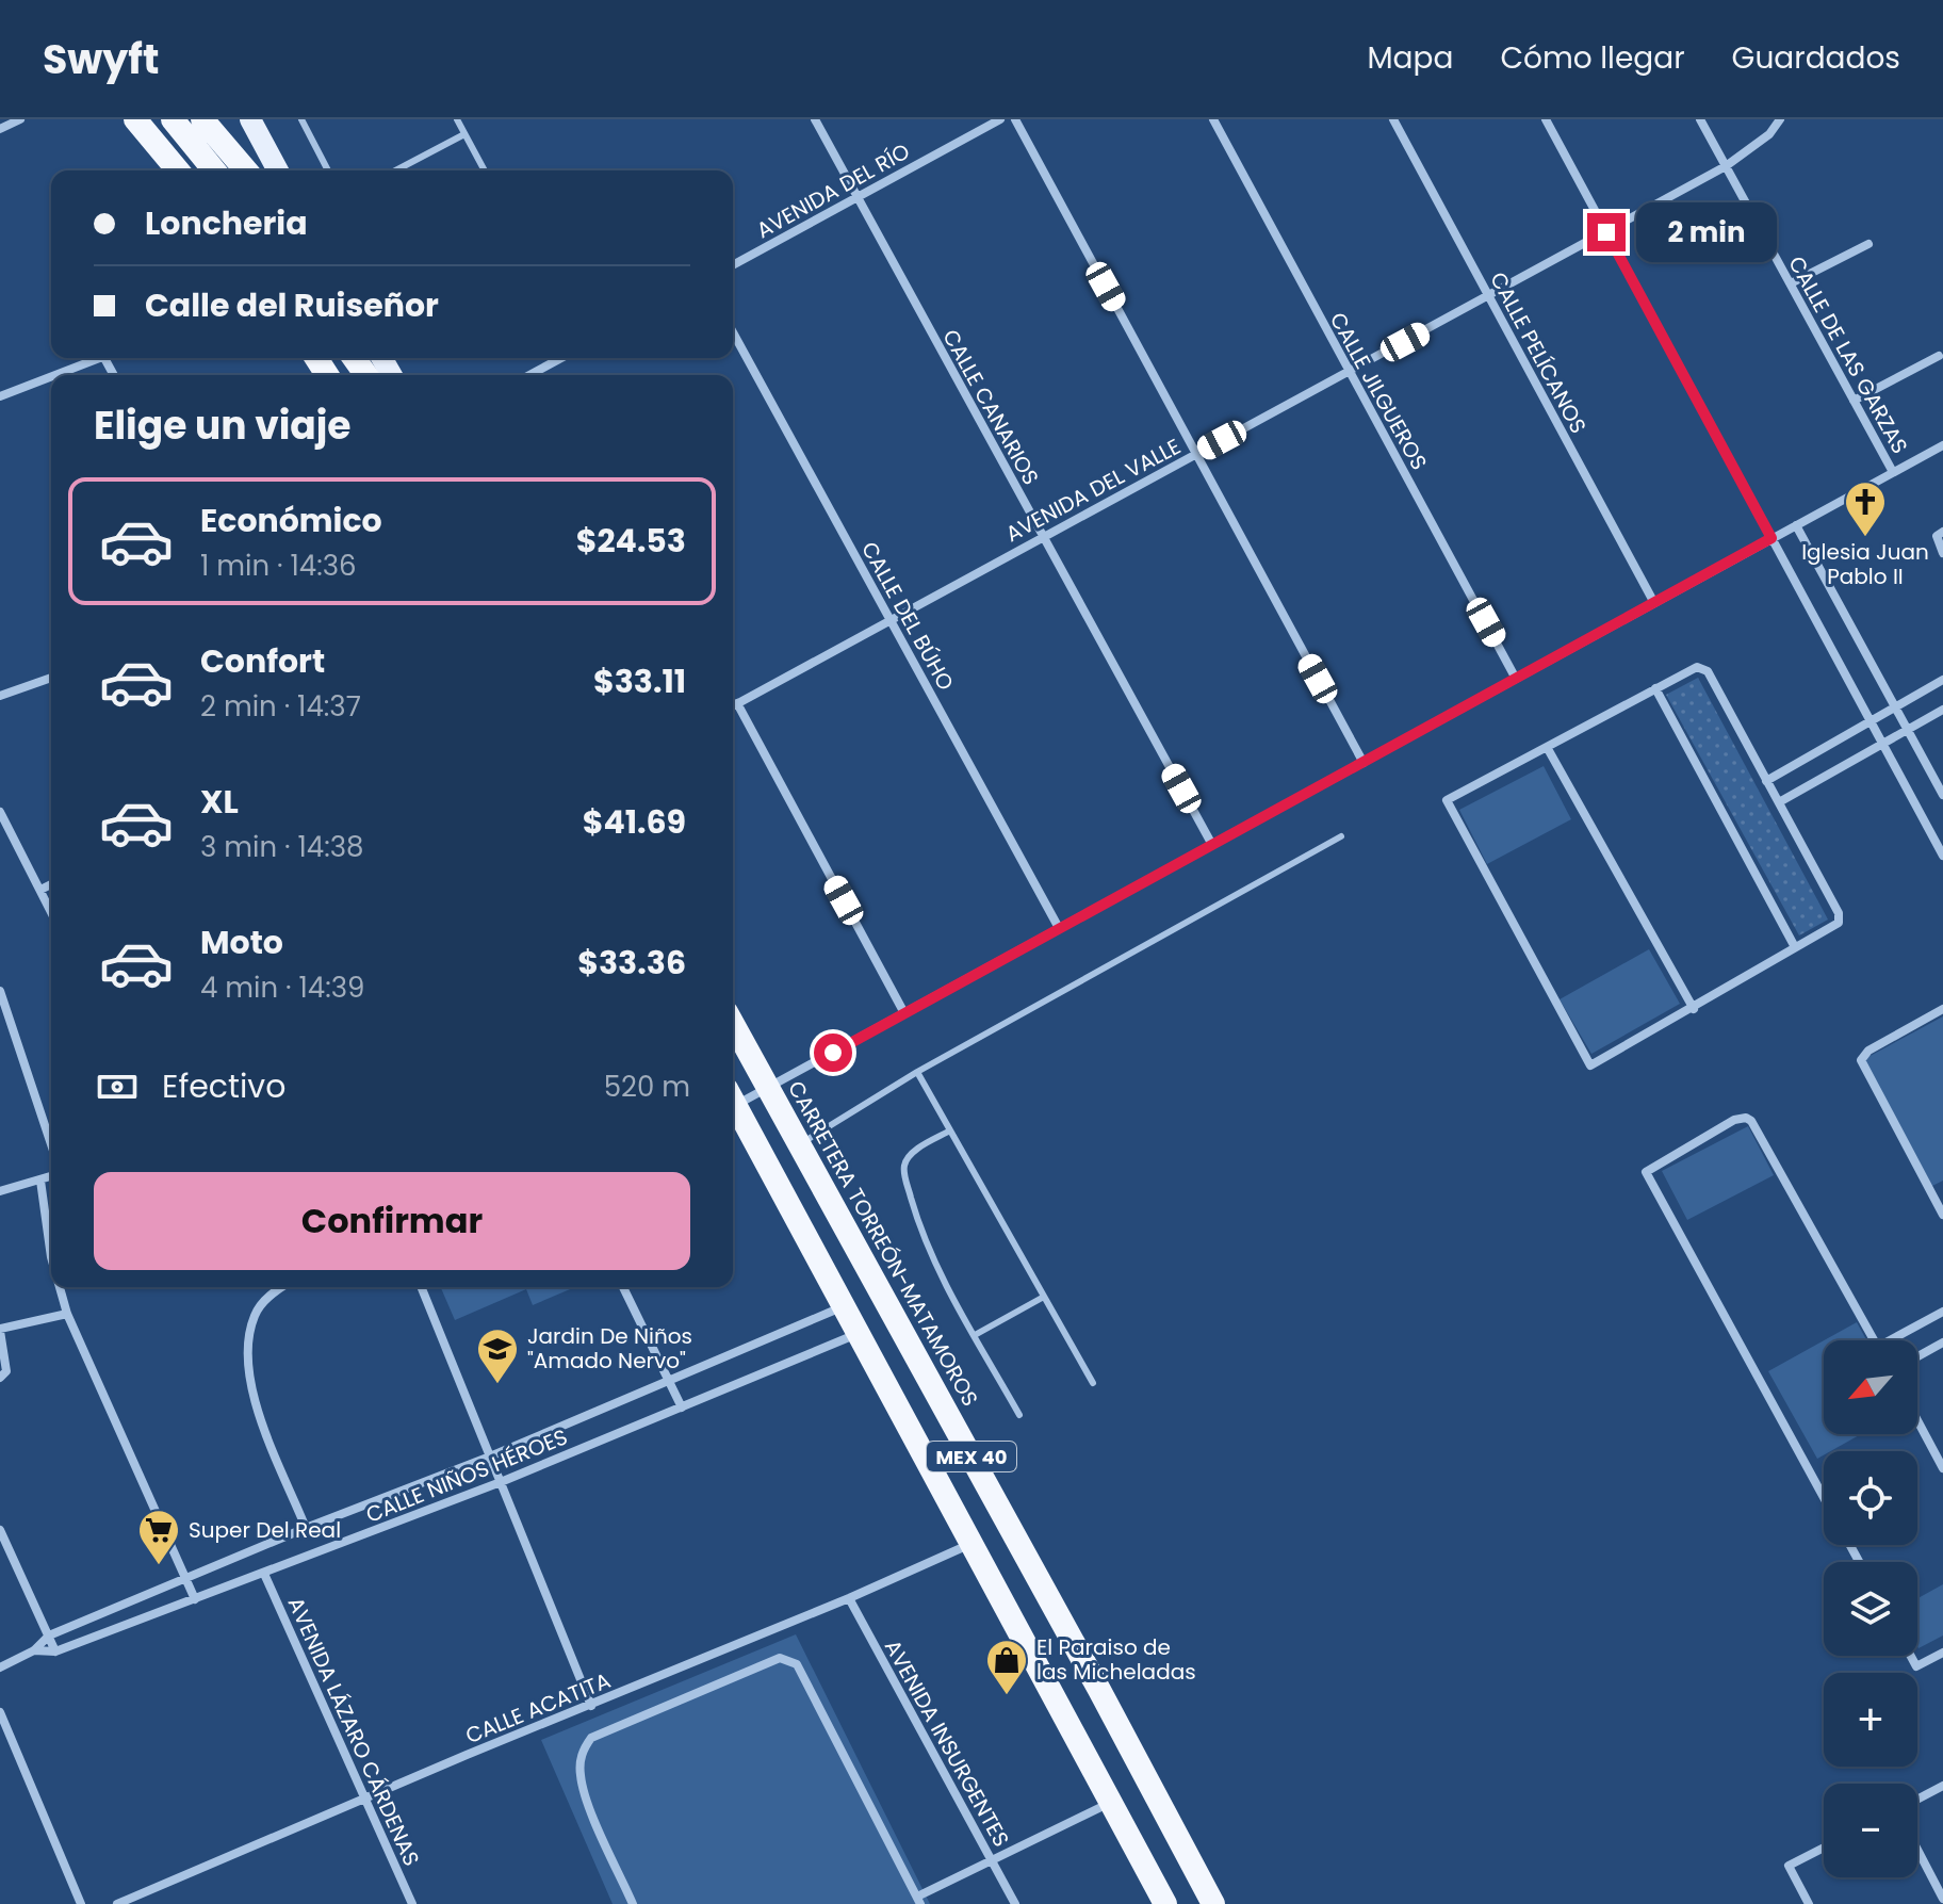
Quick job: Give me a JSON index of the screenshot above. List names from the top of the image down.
{
  "streets": {
    "highway": ["CARRETERA TORREÓN-MATAMOROS", "MEX 40"],
    "street": [
      "AVENIDA DEL RÍO",
      "CALLE PELÍCANOS",
      "CALLE DE LAS GARZAS",
      "CALLE JILGUEROS",
      "CALLE CANARIOS",
      "AVENIDA DEL VALLE",
      "CALLE DEL BÚHO",
      "CALLE NIÑOS HÉROES",
      "CALLE ACATITA",
      "AVENIDA LÁZARO CÁRDENAS",
      "AVENIDA INSURGENTES"
    ]
  },
  "crossings": [
    ["AVENIDA DEL RÍO", "CALLE CANARIOS"],
    ["CALLE PELÍCANOS", "AVENIDA DEL VALLE"],
    ["CALLE DE LAS GARZAS", "AVENIDA DEL VALLE"],
    ["CALLE JILGUEROS", "AVENIDA DEL VALLE"],
    ["CALLE CANARIOS", "AVENIDA DEL VALLE"],
    ["AVENIDA DEL VALLE", "CALLE DEL BÚHO"],
    ["MEX 40", "CALLE NIÑOS HÉROES"],
    ["MEX 40", "CALLE ACATITA"],
    ["CALLE NIÑOS HÉROES", "AVENIDA LÁZARO CÁRDENAS"],
    ["CALLE ACATITA", "AVENIDA LÁZARO CÁRDENAS"],
    ["CALLE ACATITA", "AVENIDA INSURGENTES"]
  ],
  "places": {
    "church": ["Iglesia Juan Pablo II"],
    "school or university": ["Jardin De Niños \"Amado Nervo\""],
    "supermarket": ["Super Del Real"],
    "shop": ["El Paraiso de las Micheladas"]
  },
  "north": "bottom left",
  "page": {
    "header": "Swyft",
    "nav": ["Mapa", "Cómo llegar", "Guardados"],
    "banner": ["Loncheria", "Calle del Ruiseñor"],
    "bubble": "2 min",
    "heading": "Elige un viaje",
    "list": [
      {
        "name": "Económico",
        "note": "1 min · 14:36",
        "value": "$24.53"
      },
      {
        "name": "Confort",
        "note": "2 min · 14:37",
        "value": "$33.11"
      },
      {
        "name": "XL",
        "note": "3 min · 14:38",
        "value": "$41.69"
      },
      {
        "name": "Moto",
        "note": "4 min · 14:39",
        "value": "$33.36"
      }
    ],
    "pay": ["Efectivo", "520 m"],
    "buttons": "Confirmar",
    "map_buttons": ["+", "−"]
  }
}
